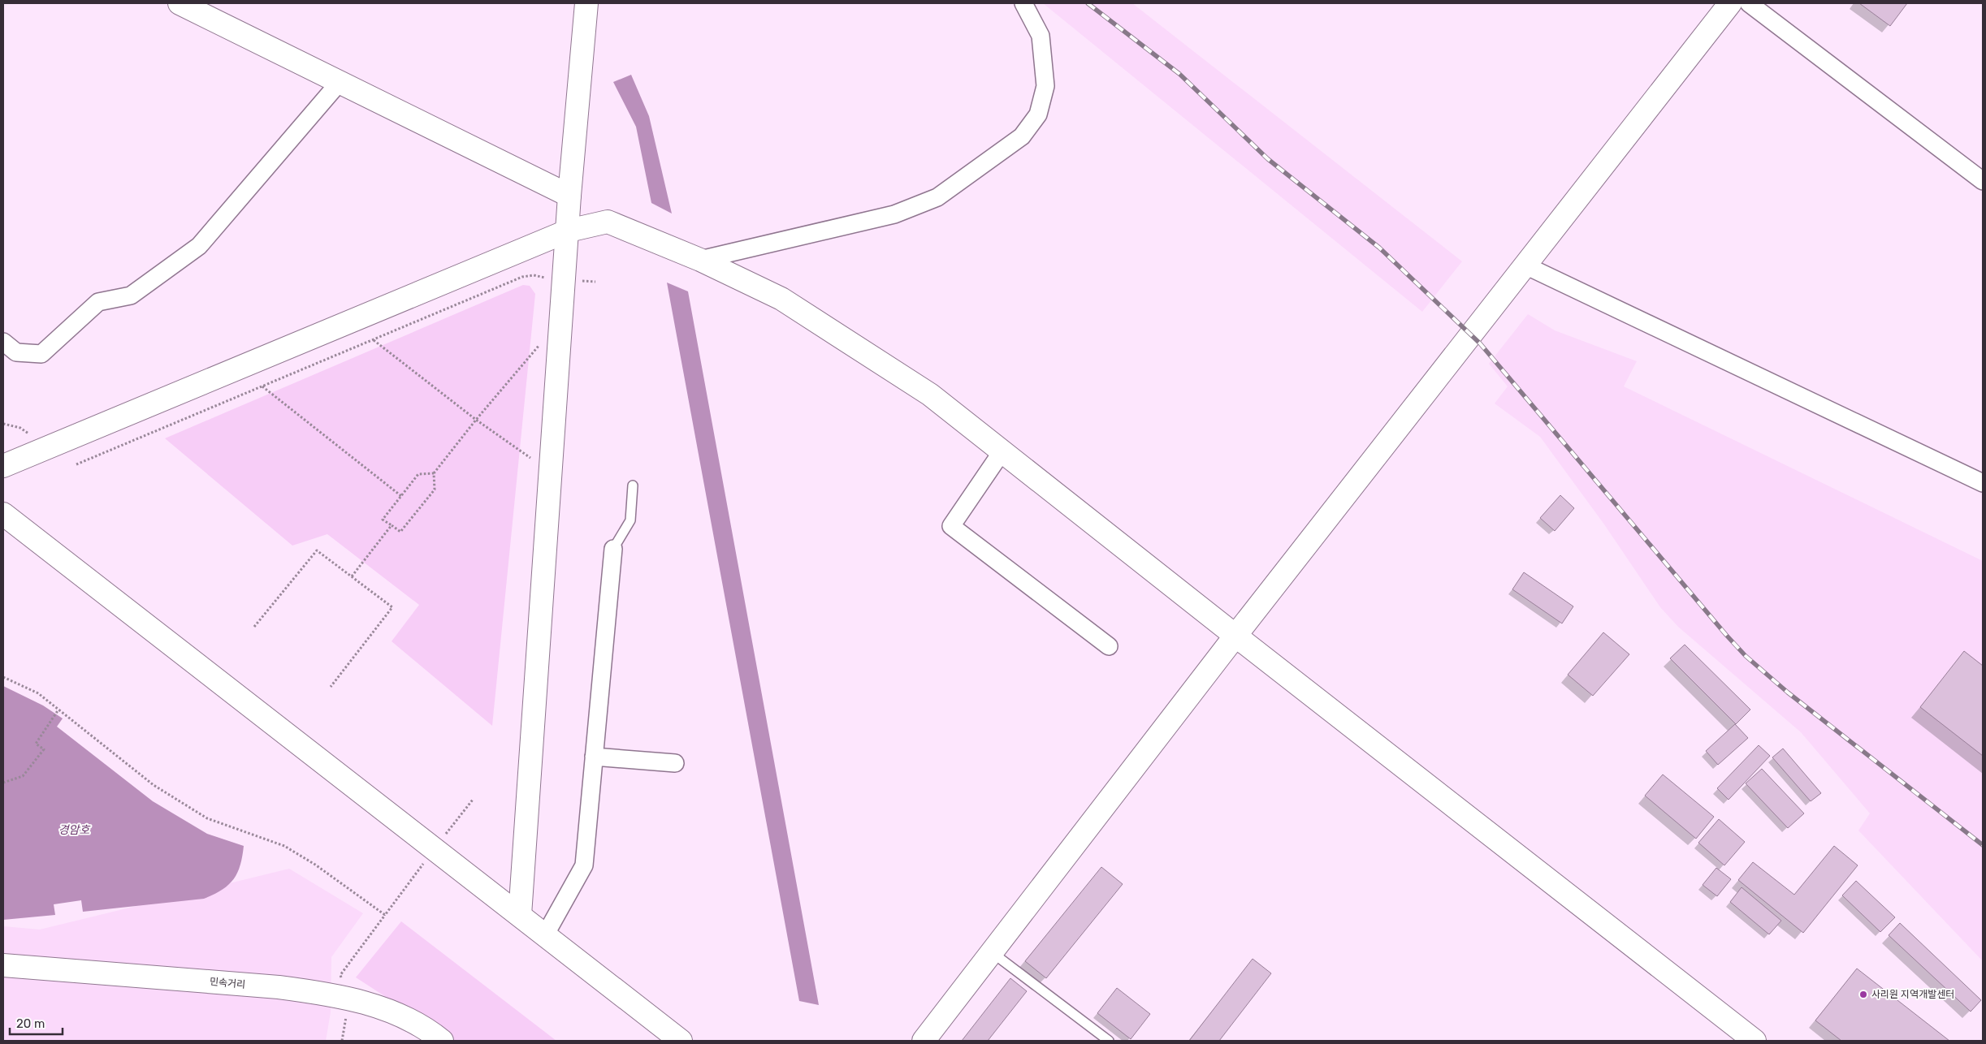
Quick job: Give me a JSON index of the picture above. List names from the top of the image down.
{
  "streets": {
    "main road": ["민속거리"]
  },
  "water": ["경암호"],
  "places": ["사리원 지역개발센터"],
  "scale_bar": "20 m"
}
